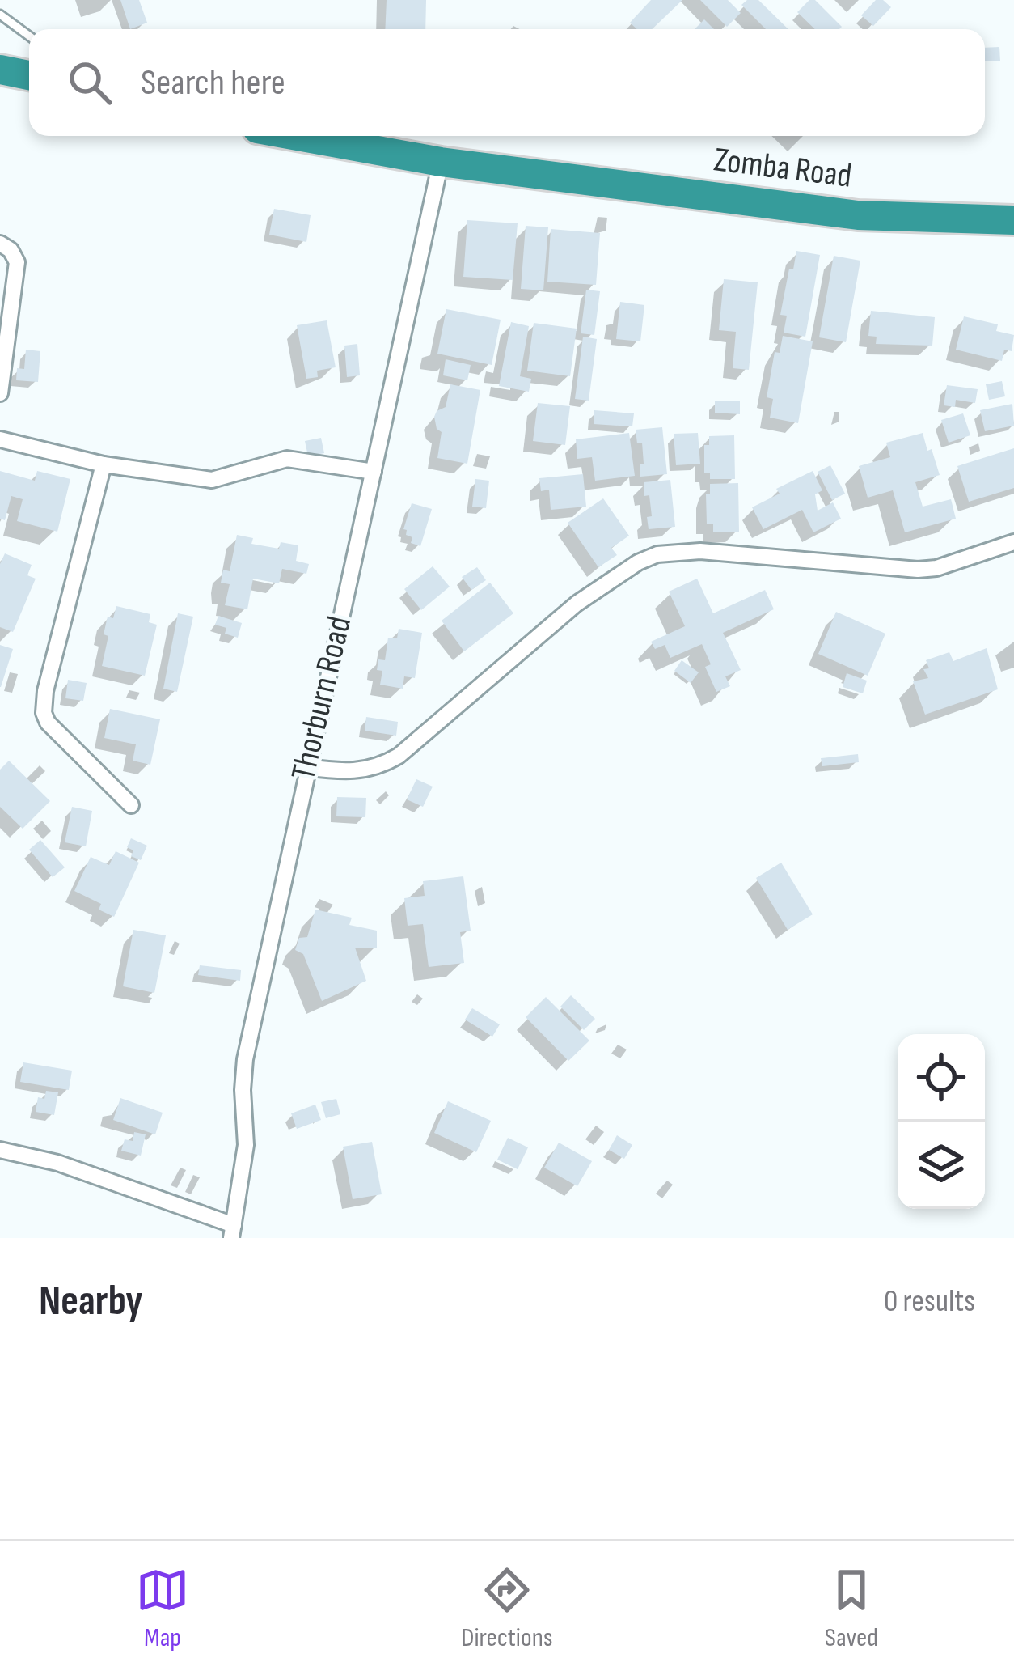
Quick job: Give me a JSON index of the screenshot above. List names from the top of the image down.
{
  "streets": {
    "highway": ["Zomba Road"],
    "street": ["Thorburn Road"]
  },
  "crossings": [
    ["Zomba Road", "Thorburn Road"]
  ],
  "page": {
    "search": "Search here",
    "heading": ["Nearby", "0 results"],
    "nav": ["Map", "Directions", "Saved"]
  }
}
